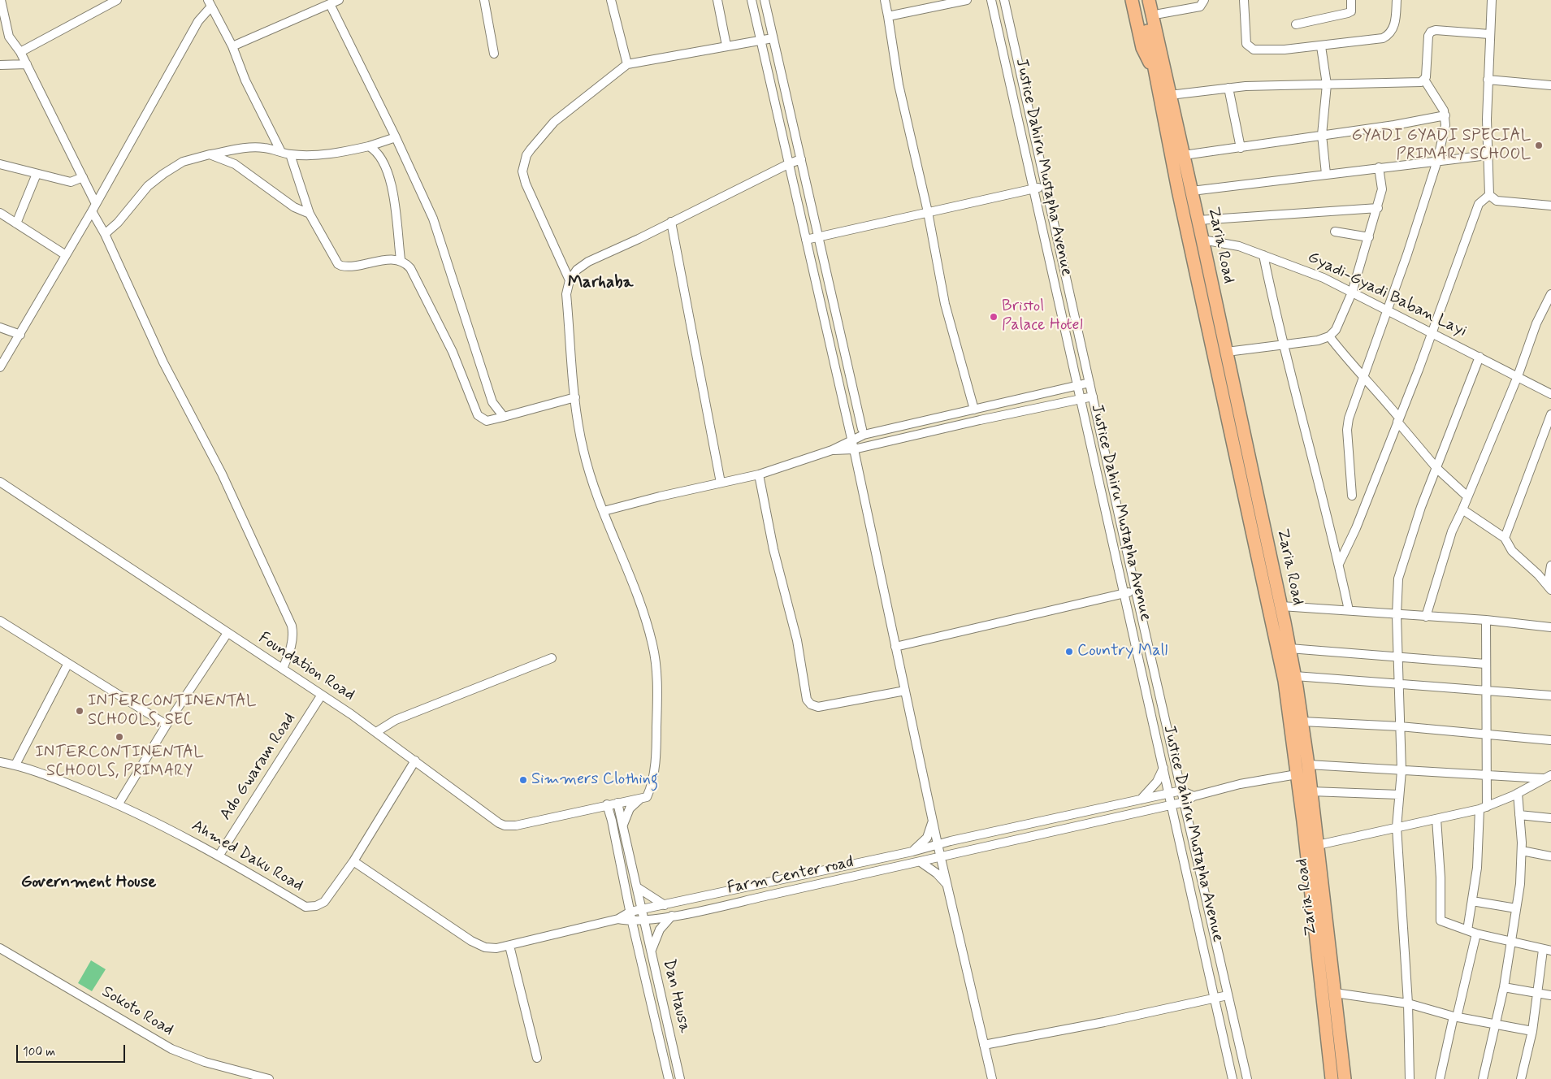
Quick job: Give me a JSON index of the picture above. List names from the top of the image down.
{
  "streets": {
    "highway": ["Zaria Road"],
    "street": [
      "Justice Dahiru Mustapha Avenue",
      "Gyadi-Gyadi Baban Layi",
      "Foundation Road",
      "Ado Gwaram Road",
      "Ahmed Daku Road",
      "Farm Center road",
      "Dan Hausa",
      "Sokoto Road"
    ]
  },
  "crossings": [
    ["Justice Dahiru Mustapha Avenue", "Farm Center road"],
    ["Zaria Road", "Gyadi-Gyadi Baban Layi"],
    ["Foundation Road", "Ado Gwaram Road"],
    ["Foundation Road", "Ahmed Daku Road"],
    ["Foundation Road", "Dan Hausa"],
    ["Ado Gwaram Road", "Ahmed Daku Road"],
    ["Farm Center road", "Dan Hausa"]
  ],
  "districts": ["Marhaba", "Government House"],
  "places": [
    "GYADI GYADI SPECIAL PRIMARY SCHOOL",
    "Bristol Palace Hotel",
    "Country Mall",
    "INTERCONTINENTAL SCHOOLS, SEC",
    "INTERCONTINENTAL SCHOOLS, PRIMARY",
    "Simmers Clothing"
  ],
  "scale_bar": "100 m"
}
